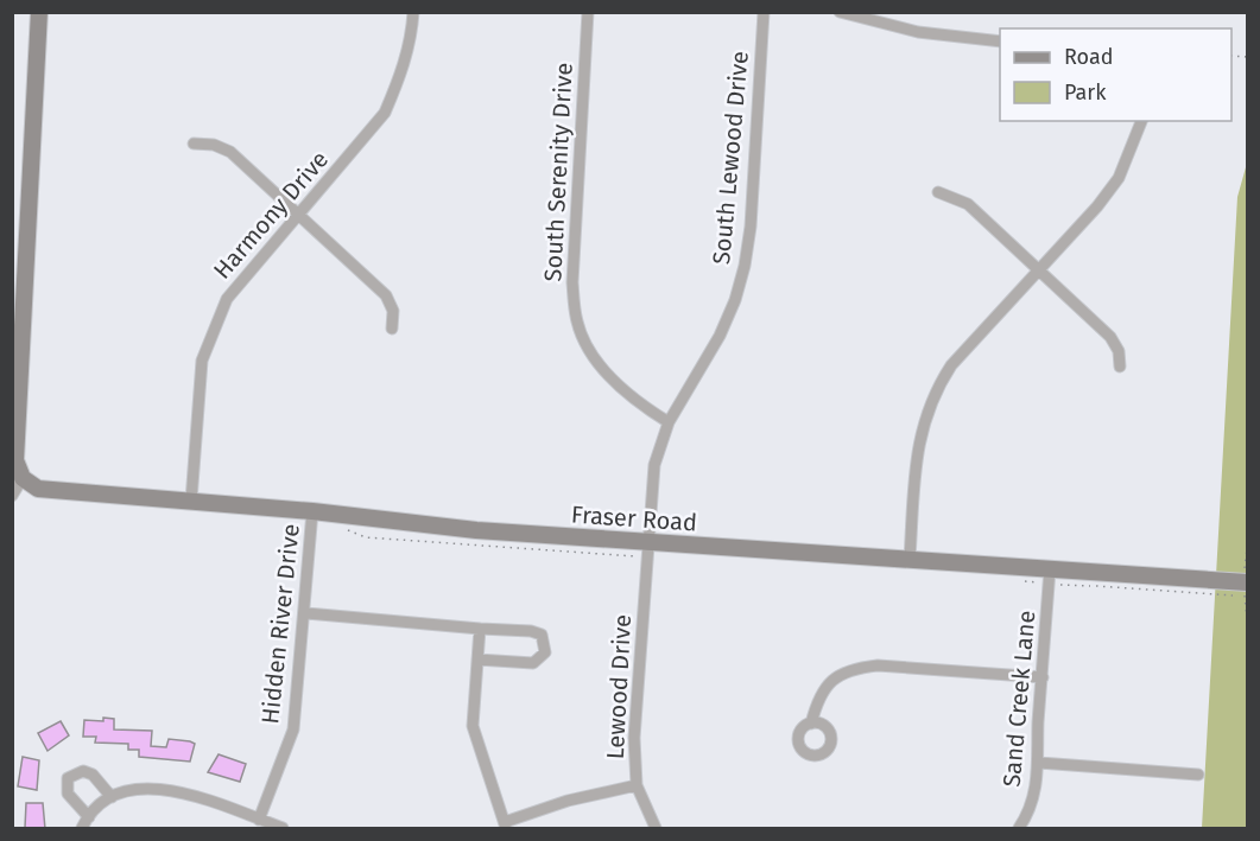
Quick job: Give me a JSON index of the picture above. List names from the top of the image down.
{
  "streets": {
    "street": [
      "South Lewood Drive",
      "South Serenity Drive",
      "Harmony Drive",
      "Fraser Road",
      "Hidden River Drive",
      "Lewood Drive",
      "Sand Creek Lane"
    ]
  },
  "crossings": [
    ["South Lewood Drive", "South Serenity Drive"],
    ["South Lewood Drive", "Fraser Road"],
    ["South Lewood Drive", "Lewood Drive"],
    ["Harmony Drive", "Fraser Road"],
    ["Fraser Road", "Hidden River Drive"],
    ["Fraser Road", "Lewood Drive"],
    ["Fraser Road", "Sand Creek Lane"]
  ],
  "legend": ["Road", "Park"]
}
